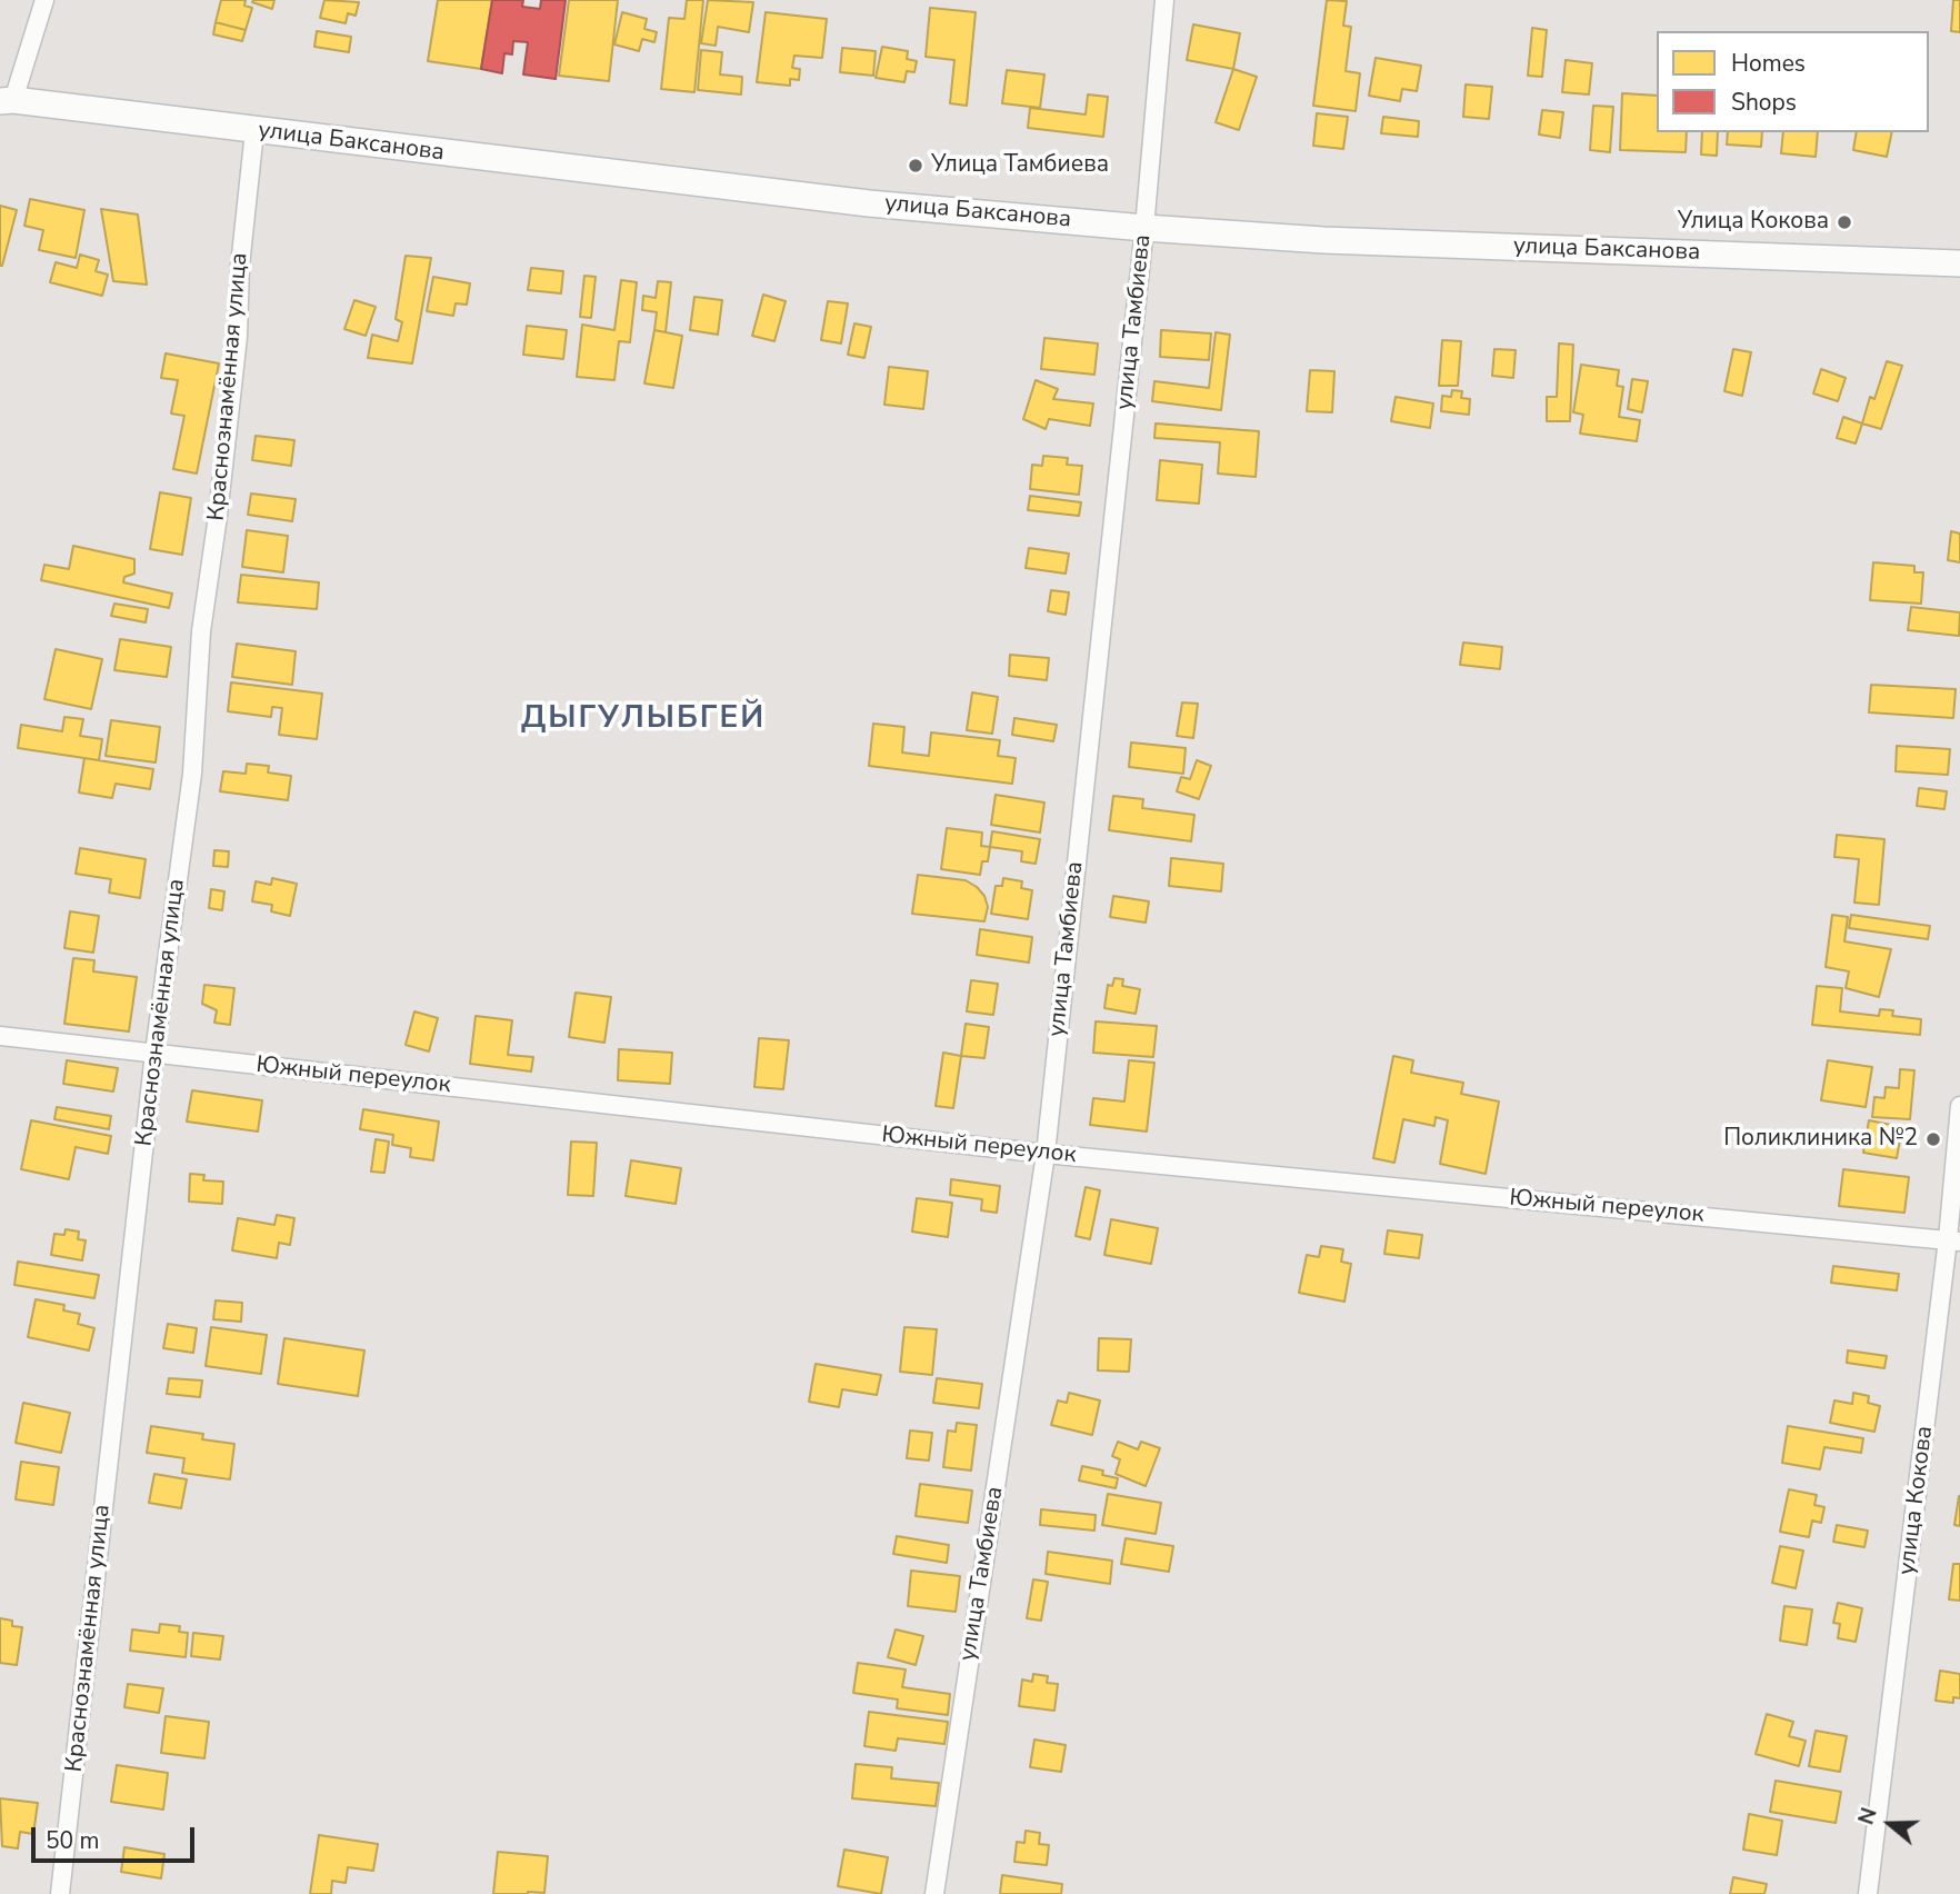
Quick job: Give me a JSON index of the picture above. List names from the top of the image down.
{
  "streets": {
    "main road": ["улица Баксанова"],
    "street": [
      "улица Тамбиева",
      "Краснознамённая улица",
      "Южный переулок",
      "улица Кокова"
    ]
  },
  "crossings": [
    ["улица Баксанова", "улица Тамбиева"],
    ["улица Баксанова", "Краснознамённая улица"],
    ["улица Тамбиева", "Южный переулок"],
    ["Краснознамённая улица", "Южный переулок"],
    ["Южный переулок", "улица Кокова"]
  ],
  "districts": ["ДЫГУЛЫБГЕЙ"],
  "places": ["Улица Тамбиева", "Улица Кокова", "Поликлиника №2"],
  "legend": ["Homes", "Shops"],
  "scale_bar": "50 m",
  "north": "left"
}
